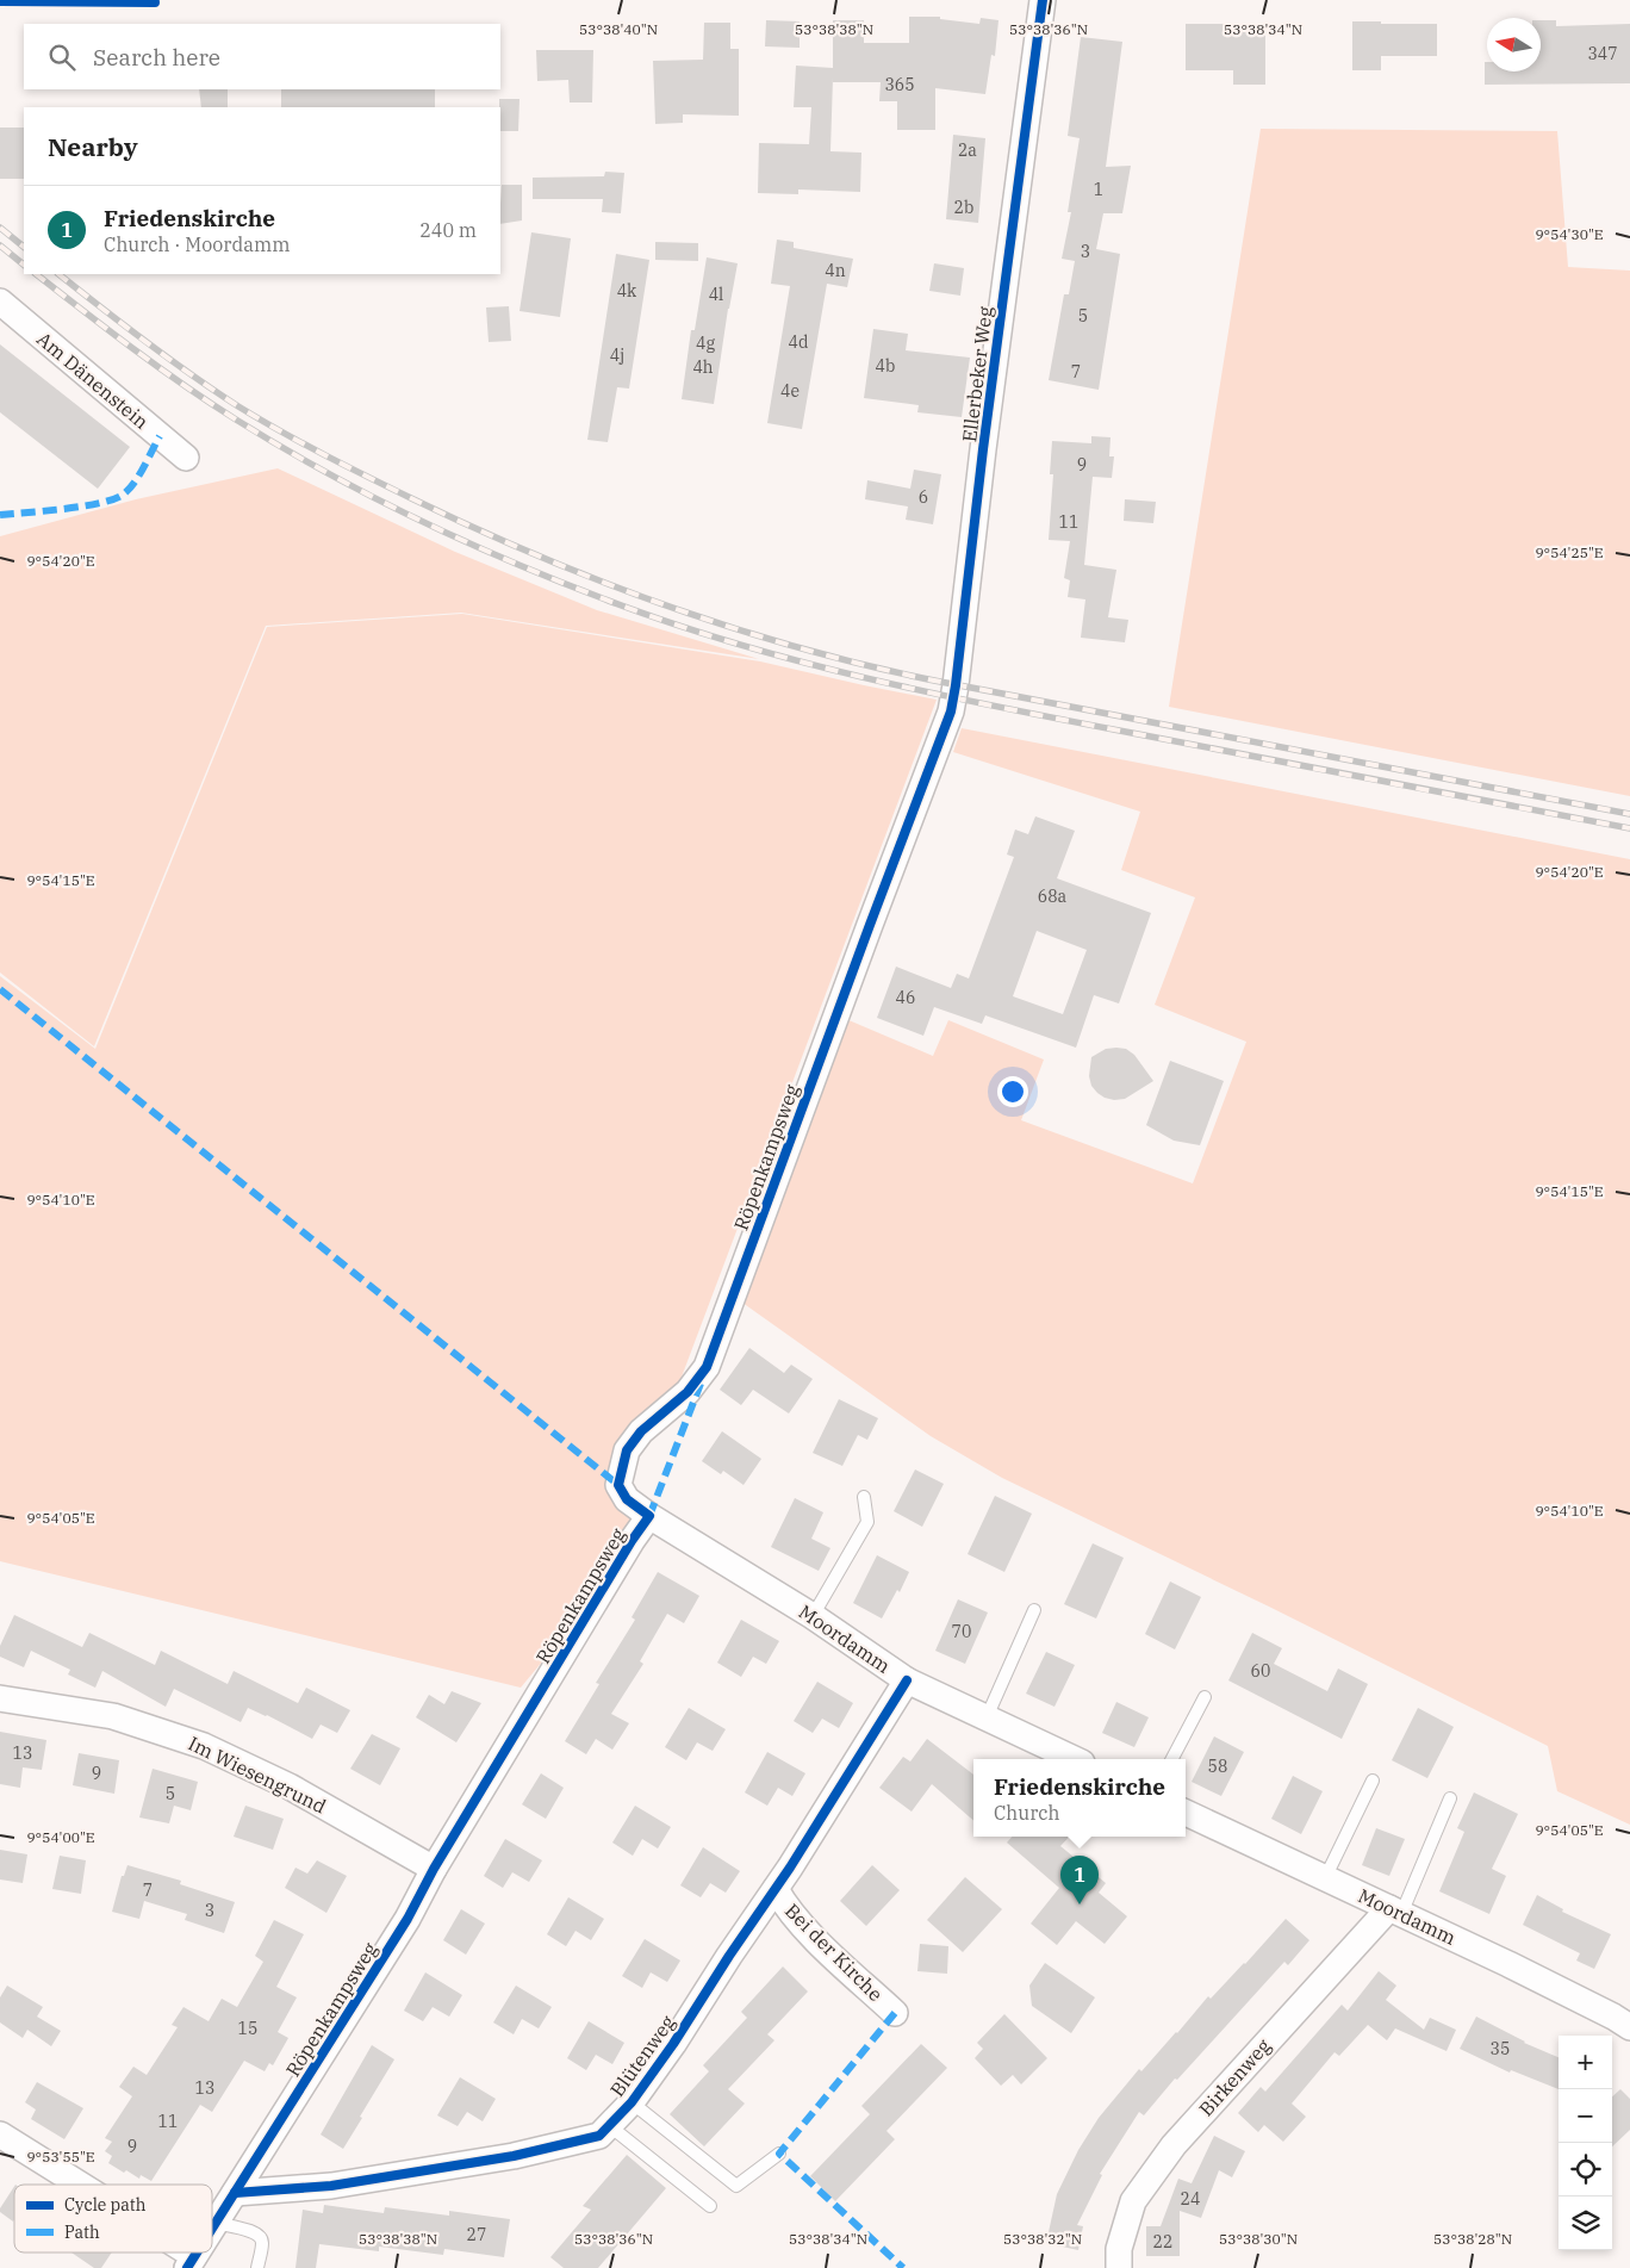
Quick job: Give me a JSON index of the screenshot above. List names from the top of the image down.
{
  "streets": {
    "street": [
      "Ellerbeker Weg",
      "Am Dänenstein",
      "Röpenkampsweg",
      "Moordamm",
      "Im Wiesengrund",
      "Bei der Kirche",
      "Blütenweg",
      "Birkenweg"
    ]
  },
  "crossings": [
    ["Ellerbeker Weg", "Röpenkampsweg"],
    ["Röpenkampsweg", "Moordamm"],
    ["Röpenkampsweg", "Im Wiesengrund"],
    ["Röpenkampsweg", "Blütenweg"],
    ["Moordamm", "Blütenweg"],
    ["Moordamm", "Birkenweg"],
    ["Bei der Kirche", "Blütenweg"]
  ],
  "house_numbers": [
    "347",
    "365",
    "2a",
    "1",
    "2b",
    "3",
    "4n",
    "4k",
    "4l",
    "5",
    "4d",
    "4g",
    "4j",
    "4b",
    "4h",
    "7",
    "4e",
    "9",
    "6",
    "11",
    "68a",
    "46",
    "70",
    "60",
    "13",
    "58",
    "9",
    "5",
    "7",
    "3",
    "15",
    "35",
    "13",
    "11",
    "9",
    "24",
    "27",
    "22"
  ],
  "legend": ["Cycle path", "Path"],
  "north": "left",
  "page": {
    "search": "Search here",
    "heading": "Nearby",
    "list": [
      {
        "mark": "1",
        "name": "Friedenskirche",
        "note": "Church · Moordamm",
        "value": "240 m"
      }
    ],
    "popup": ["Friedenskirche", "Church"],
    "pins": "1",
    "map_buttons": ["+", "−"]
  },
  "coordinates": [
    "53°38'40\"N",
    "53°38'38\"N",
    "53°38'36\"N",
    "53°38'34\"N",
    "9°54'30\"E",
    "9°54'25\"E",
    "9°54'20\"E",
    "9°54'15\"E",
    "9°54'10\"E",
    "9°54'05\"E",
    "9°54'00\"E",
    "9°53'55\"E",
    "53°38'32\"N",
    "53°38'30\"N",
    "53°38'28\"N"
  ]
}
